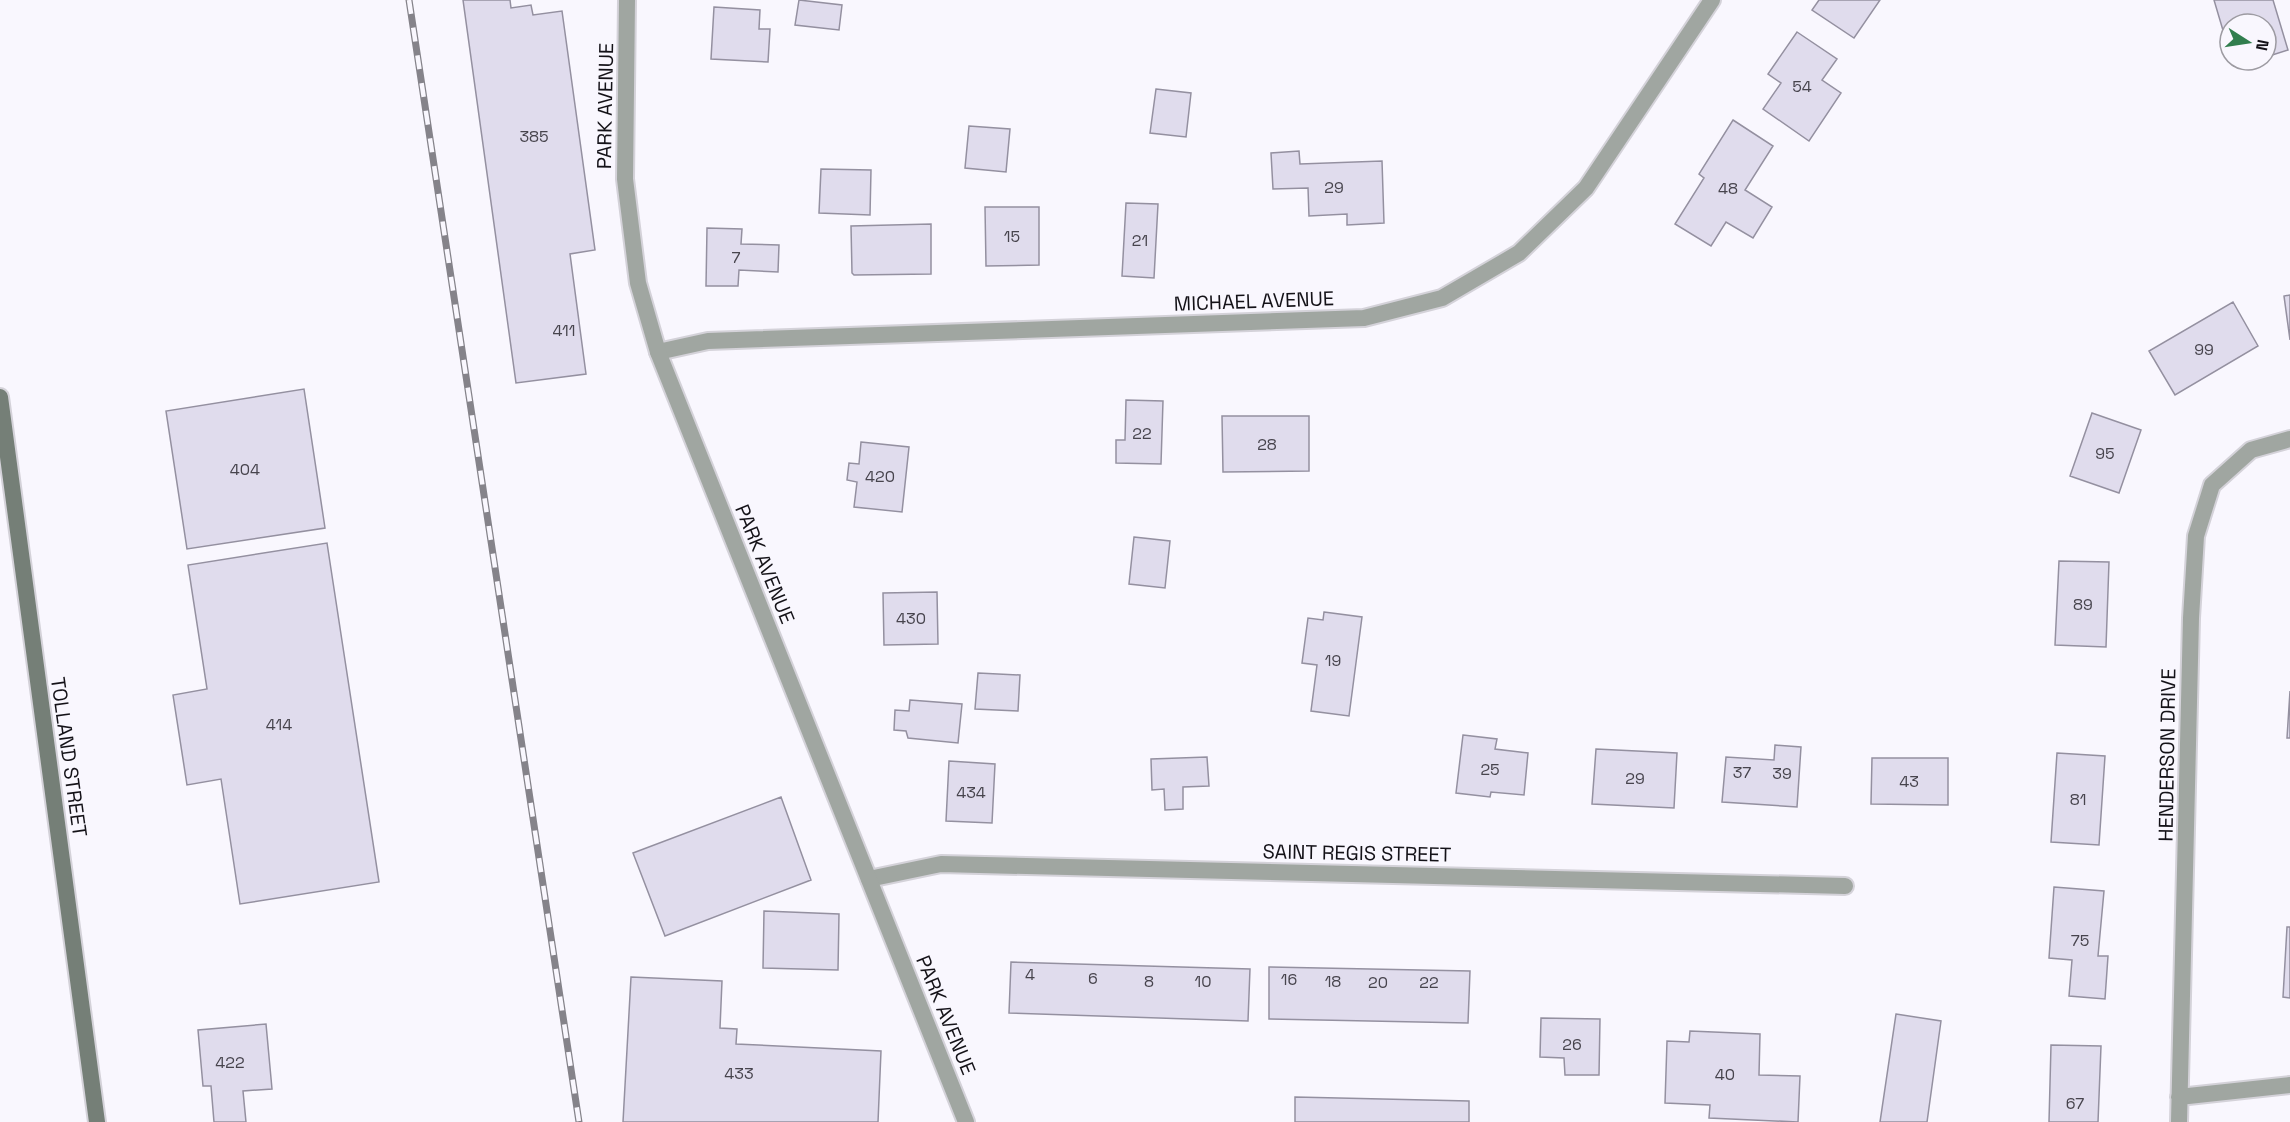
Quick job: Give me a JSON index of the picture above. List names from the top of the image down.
{
  "streets": {
    "main road": ["TOLLAND STREET"],
    "street": [
      "PARK AVENUE",
      "MICHAEL AVENUE",
      "HENDERSON DRIVE",
      "SAINT REGIS STREET"
    ]
  },
  "crossings": [
    ["PARK AVENUE", "MICHAEL AVENUE"],
    ["PARK AVENUE", "SAINT REGIS STREET"]
  ],
  "house_numbers": [
    "54",
    "385",
    "29",
    "48",
    "15",
    "21",
    "7",
    "411",
    "99",
    "22",
    "28",
    "95",
    "404",
    "420",
    "89",
    "430",
    "19",
    "414",
    "25",
    "37",
    "39",
    "29",
    "43",
    "434",
    "81",
    "75",
    "4",
    "6",
    "16",
    "8",
    "10",
    "18",
    "20",
    "22",
    "26",
    "422",
    "433",
    "40",
    "67"
  ],
  "north": "right"
}
